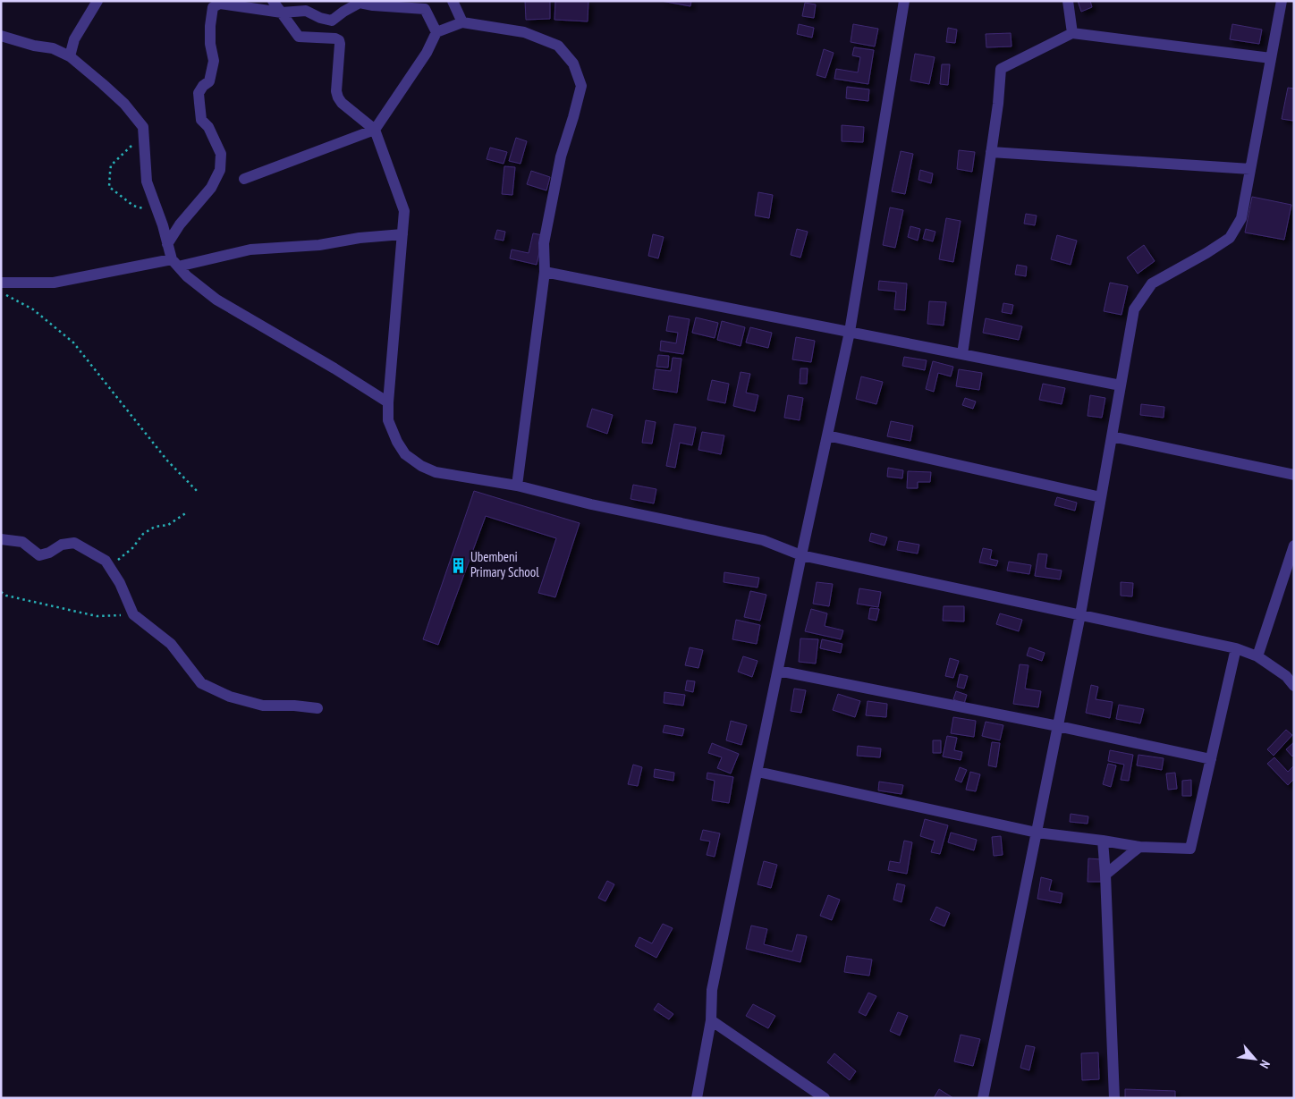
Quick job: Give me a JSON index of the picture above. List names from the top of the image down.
{
  "places": {
    "building": ["Ubembeni Primary School"]
  },
  "north": "bottom right"
}
